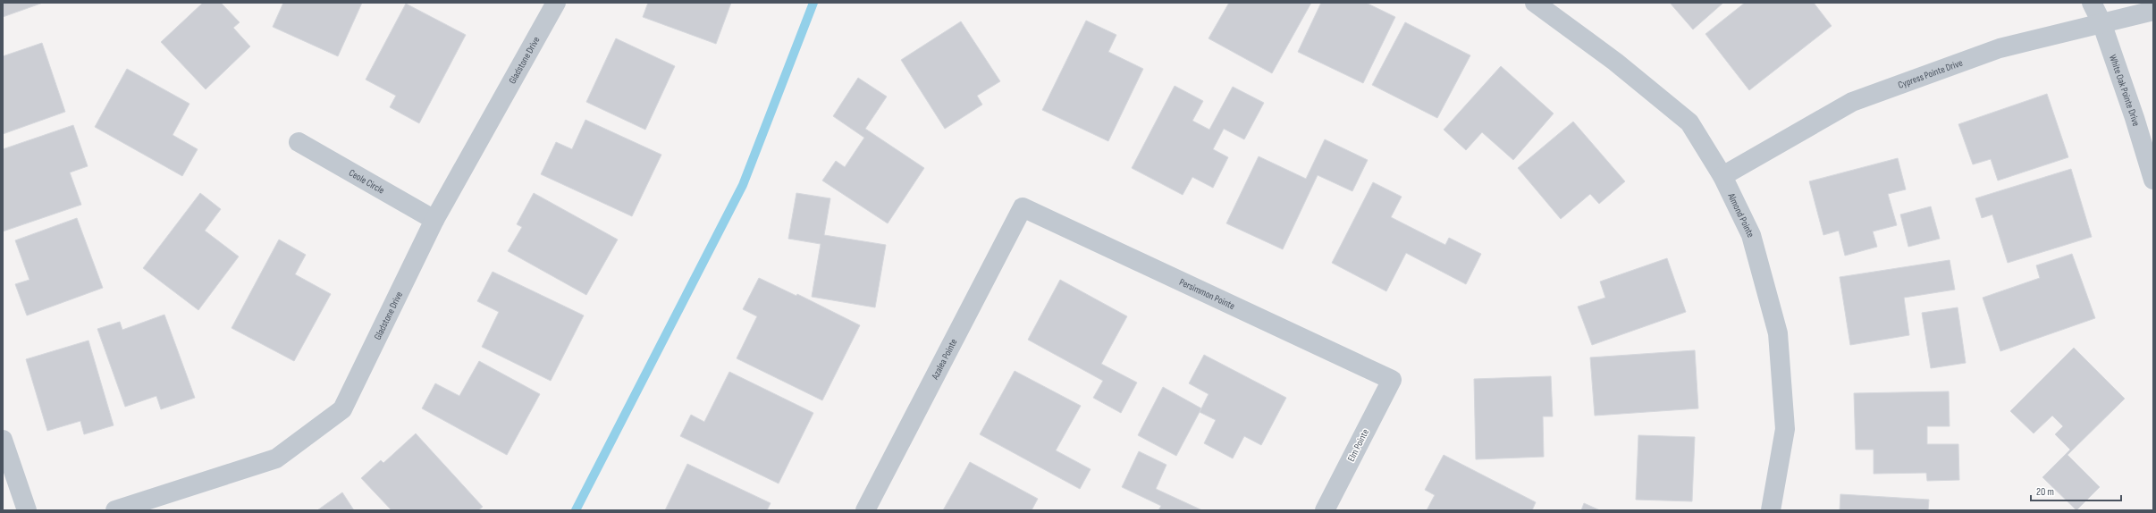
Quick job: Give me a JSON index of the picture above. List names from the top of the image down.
{
  "streets": {
    "street": [
      "Gladstone Drive",
      "Cypress Pointe Drive",
      "White Oak Pointe Drive",
      "Ceole Circle",
      "Almond Pointe",
      "Persimmon Pointe",
      "Azalea Pointe",
      "Elm Pointe"
    ]
  },
  "crossings": [
    ["Gladstone Drive", "Ceole Circle"],
    ["Cypress Pointe Drive", "White Oak Pointe Drive"],
    ["Cypress Pointe Drive", "Almond Pointe"],
    ["Persimmon Pointe", "Azalea Pointe"],
    ["Persimmon Pointe", "Elm Pointe"]
  ],
  "scale_bar": "20 m"
}
